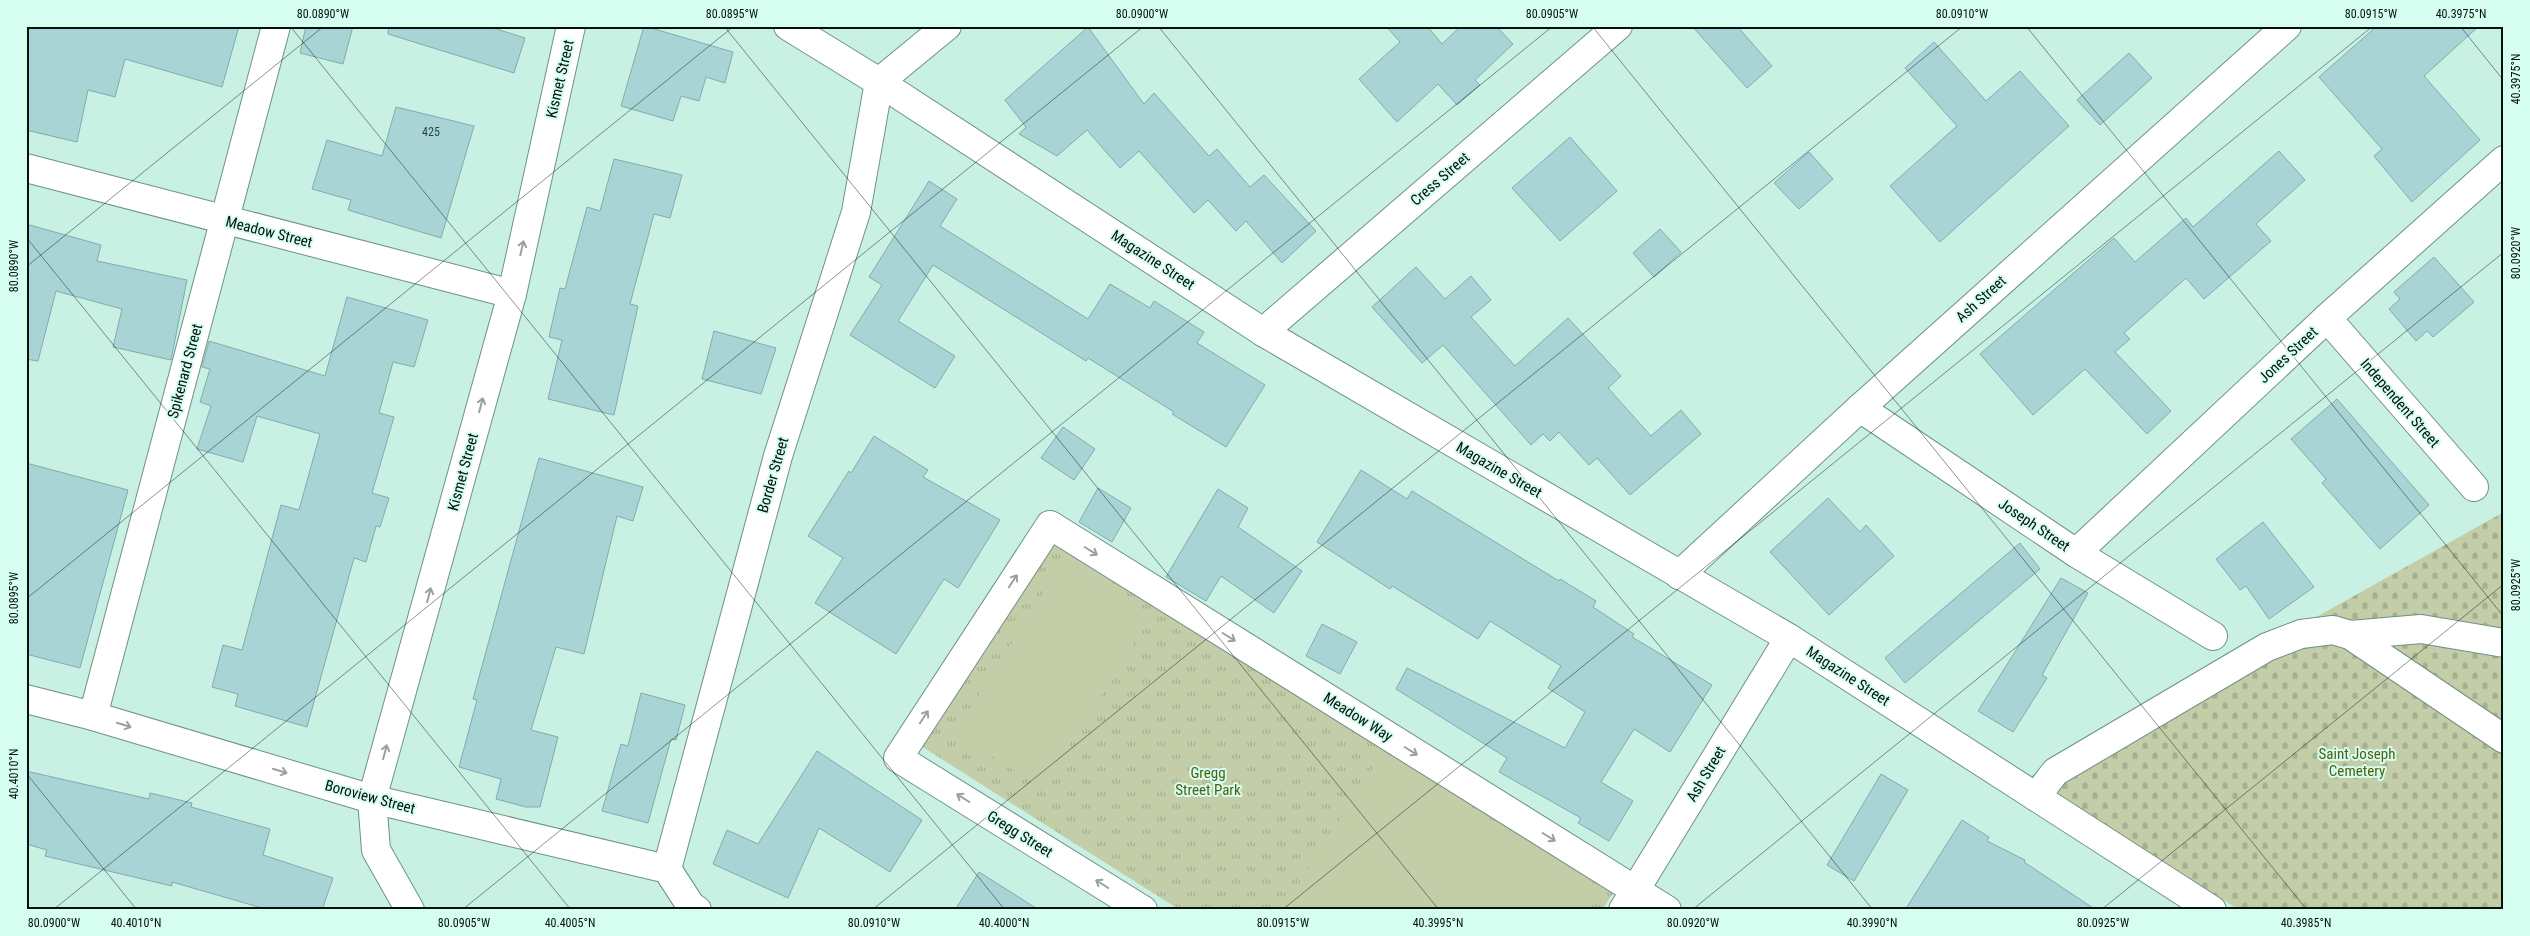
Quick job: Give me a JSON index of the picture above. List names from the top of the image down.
{
  "streets": {
    "street": [
      "Kismet Street",
      "Cress Street",
      "Meadow Street",
      "Magazine Street",
      "Ash Street",
      "Jones Street",
      "Spikenard Street",
      "Independent Street",
      "Border Street",
      "Joseph Street",
      "Meadow Way",
      "Boroview Street",
      "Gregg Street"
    ]
  },
  "crossings": [
    ["Kismet Street", "Meadow Street"],
    ["Kismet Street", "Boroview Street"],
    ["Cress Street", "Magazine Street"],
    ["Meadow Street", "Spikenard Street"],
    ["Magazine Street", "Ash Street"],
    ["Magazine Street", "Border Street"],
    ["Ash Street", "Joseph Street"],
    ["Ash Street", "Meadow Way"],
    ["Jones Street", "Independent Street"],
    ["Jones Street", "Joseph Street"],
    ["Spikenard Street", "Boroview Street"],
    ["Border Street", "Boroview Street"],
    ["Meadow Way", "Gregg Street"]
  ],
  "one_way": ["Kismet Street", "Meadow Way", "Boroview Street"],
  "parks": ["Saint Joseph Cemetery", "Gregg Street Park"],
  "house_numbers": ["425"],
  "coordinates": [
    "80.0890°W",
    "80.0895°W",
    "80.0900°W",
    "80.0905°W",
    "80.0910°W",
    "80.0915°W",
    "40.3975°N",
    "80.0920°W",
    "80.0925°W",
    "40.4010°N",
    "40.4005°N",
    "40.4000°N",
    "40.3995°N",
    "40.3990°N",
    "40.3985°N"
  ]
}
